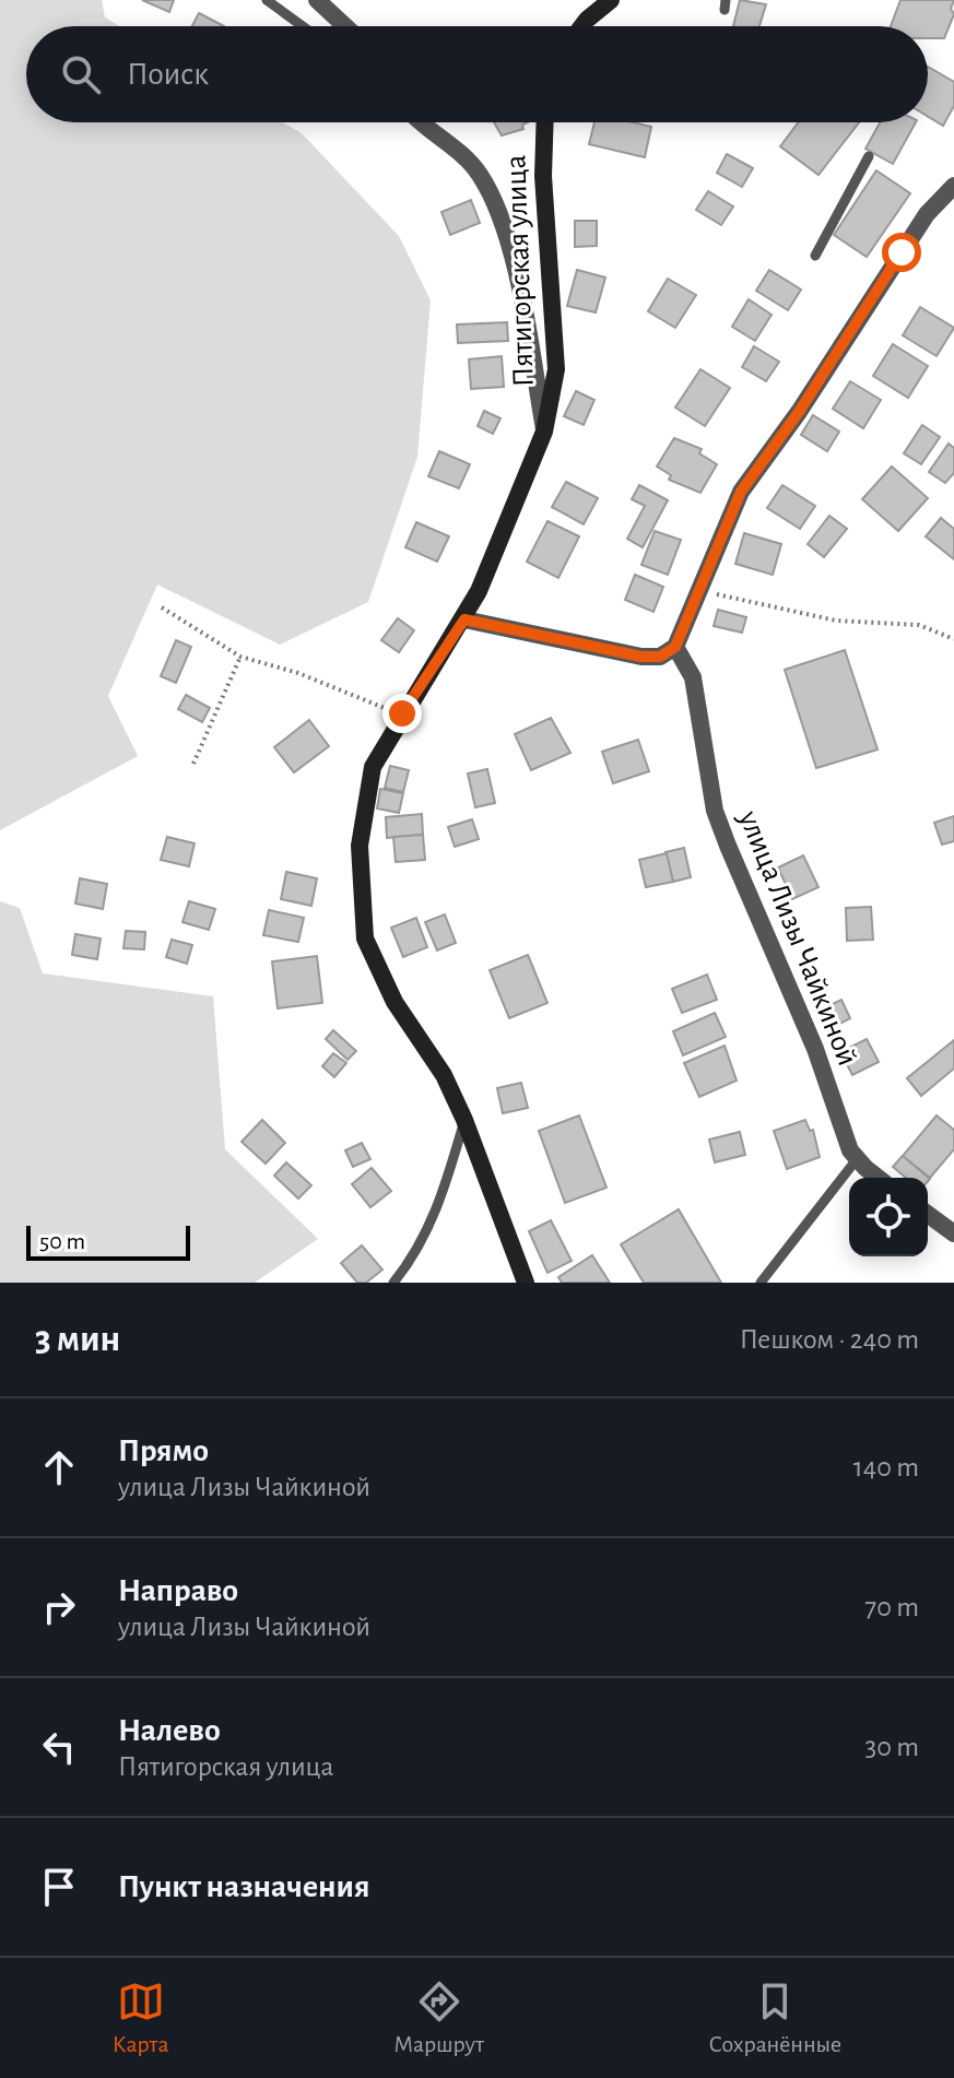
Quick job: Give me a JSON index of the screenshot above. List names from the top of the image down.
{
  "streets": {
    "street": ["Пятигорская улица", "улица Лизы Чайкиной"]
  },
  "scale_bar": "50 m",
  "page": {
    "search": "Поиск",
    "scale": "50 m",
    "heading": ["3 мин", "Пешком · 240 m"],
    "list": [
      ["Прямо", "улица Лизы Чайкиной", "140 m"],
      ["Направо", "улица Лизы Чайкиной", "70 m"],
      ["Налево", "Пятигорская улица", "30 m"],
      "Пункт назначения"
    ],
    "nav": ["Карта", "Маршрут", "Сохранённые"]
  }
}
